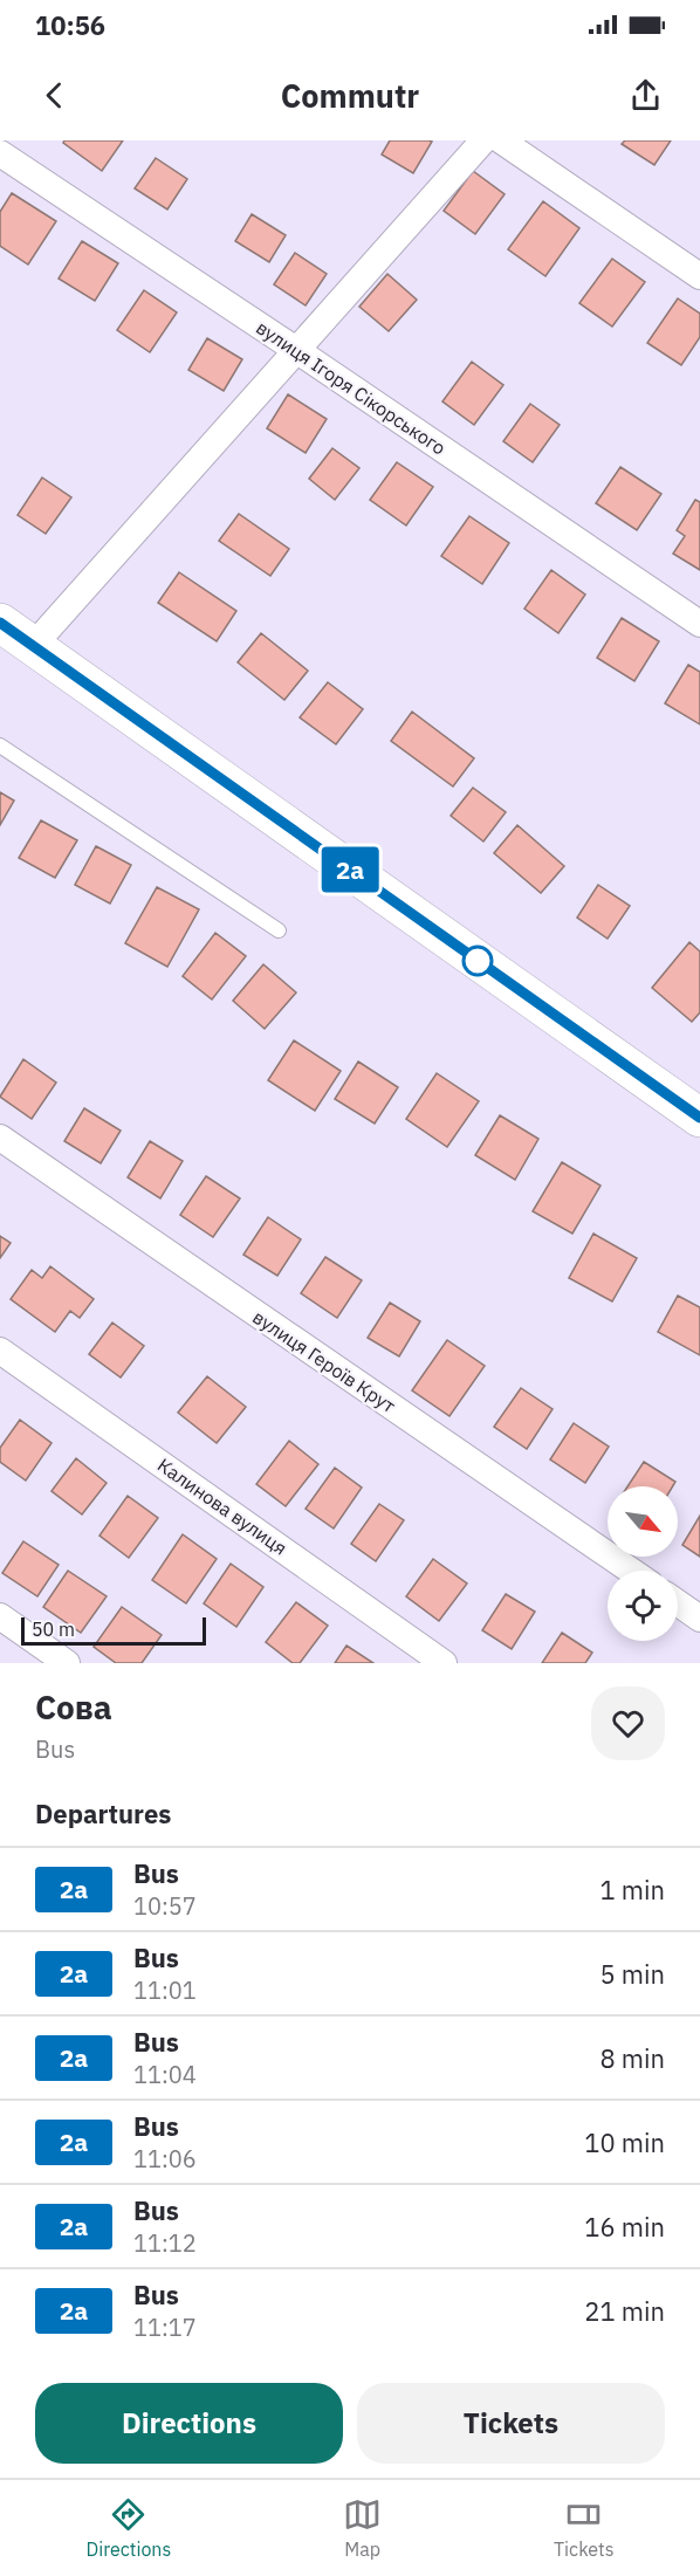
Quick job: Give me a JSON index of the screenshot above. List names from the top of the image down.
{
  "streets": {
    "street": ["вулиця Ігоря Сікорського", "вулиця Героїв Крут", "Калинова вулиця"]
  },
  "lines": ["bus line 2а"],
  "scale_bar": "50 m",
  "north": "bottom right",
  "page": {
    "status": "10:56",
    "header": "Commutr",
    "on_map": "2а",
    "scale": "50 m",
    "heading": [
      ["Сова", "Bus"],
      "Departures"
    ],
    "list": [
      {
        "mark": "2а",
        "name": "Bus",
        "note": "10:57",
        "value": "1 min"
      },
      {
        "mark": "2а",
        "name": "Bus",
        "note": "11:01",
        "value": "5 min"
      },
      {
        "mark": "2а",
        "name": "Bus",
        "note": "11:04",
        "value": "8 min"
      },
      {
        "mark": "2а",
        "name": "Bus",
        "note": "11:06",
        "value": "10 min"
      },
      {
        "mark": "2а",
        "name": "Bus",
        "note": "11:12",
        "value": "16 min"
      },
      {
        "mark": "2а",
        "name": "Bus",
        "note": "11:17",
        "value": "21 min"
      }
    ],
    "buttons": ["Directions", "Tickets"],
    "tabs": ["Directions", "Map", "Tickets"]
  }
}
